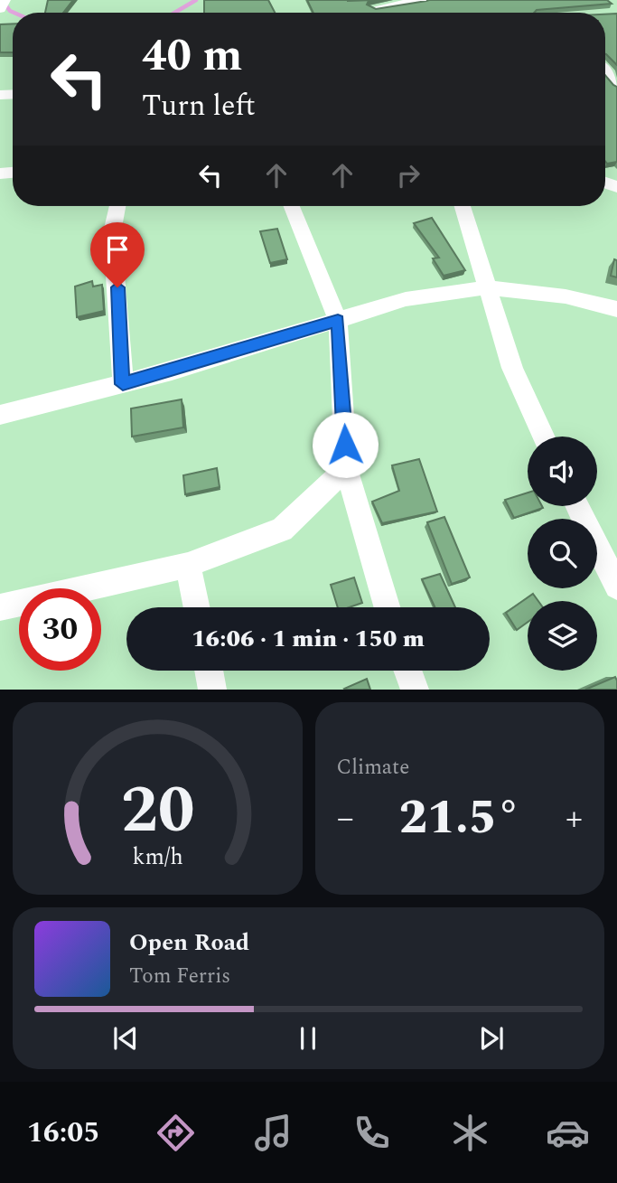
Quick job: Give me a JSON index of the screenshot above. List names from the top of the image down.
{
  "page": {
    "turn": ["40 m", "Turn left"],
    "limit": "30",
    "trip": "16:06 · 1 min · 150 m",
    "tile": "Climate",
    "heat": ["−", "21.5°", "+"],
    "song": ["Open Road", "Tom Ferris"],
    "tabs": "16:05",
    "gauge": ["20", "km/h"]
  }
}
